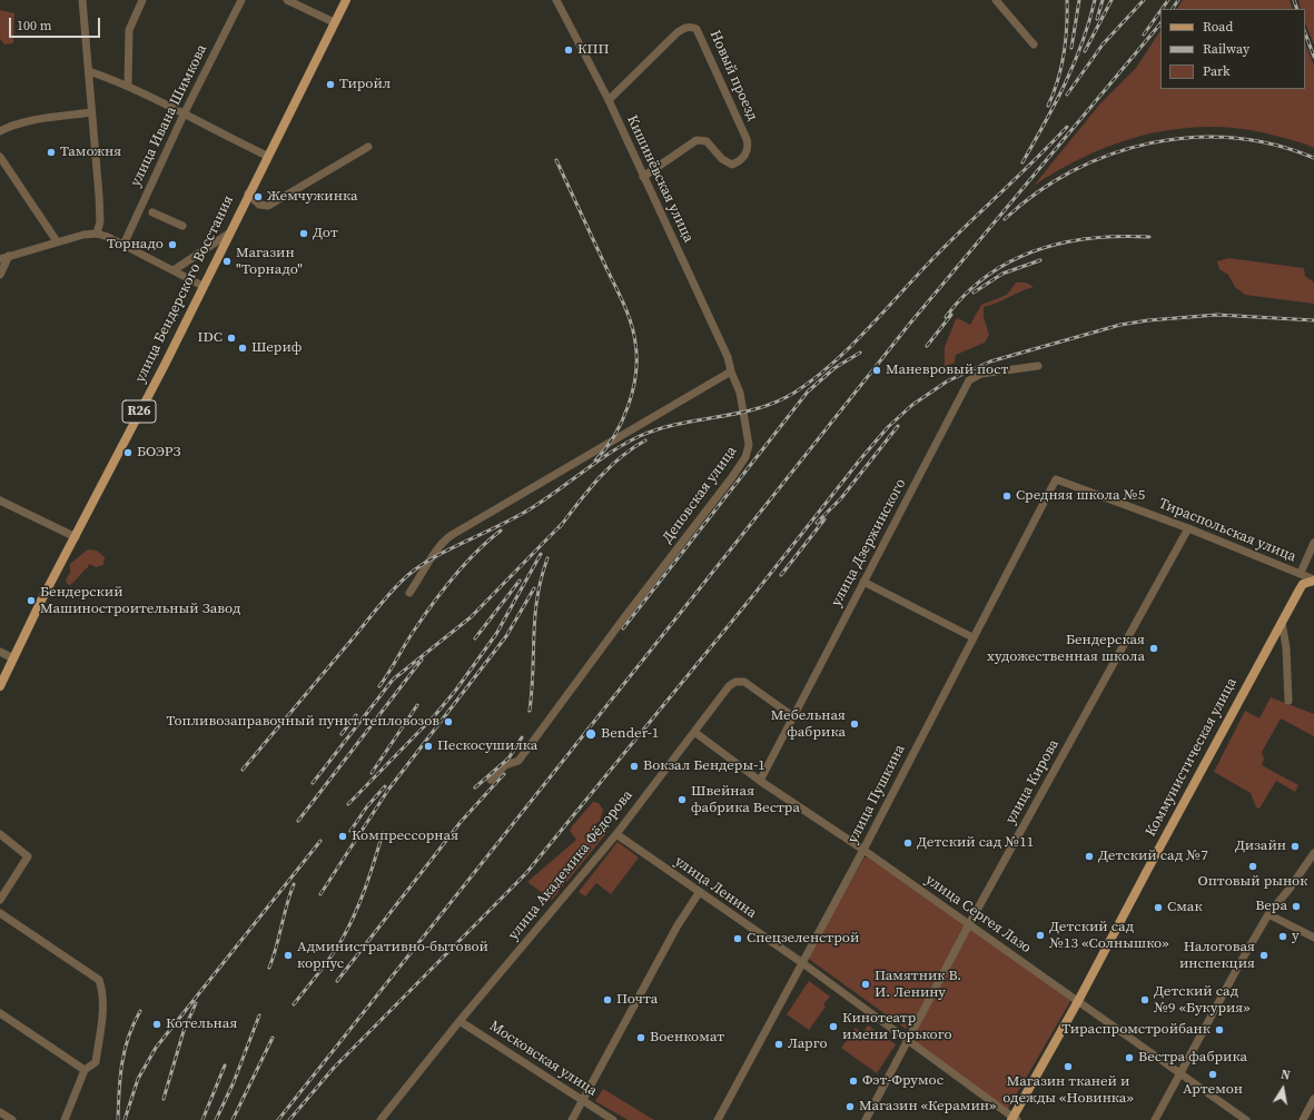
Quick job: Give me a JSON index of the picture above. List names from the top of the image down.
{
  "streets": {
    "main road": ["улица Бендерского Восстания", "R26", "Коммунистическая улица"],
    "street": [
      "Новый проезд",
      "улица Ивана Шимкова",
      "Кишинёвская улица",
      "Деповская улица",
      "Тираспольская улица",
      "улица Дзержинского",
      "улица Кирова",
      "улица Пушкина",
      "улица Академика Фёдорова",
      "улица Ленина",
      "улица Сергея Лазо",
      "Московская улица"
    ]
  },
  "crossings": [
    ["Новый проезд", "Кишинёвская улица"],
    ["Кишинёвская улица", "Деповская улица"],
    ["Тираспольская улица", "Коммунистическая улица"],
    ["Тираспольская улица", "улица Кирова"],
    ["Тираспольская улица", "улица Пушкина"],
    ["улица Дзержинского", "улица Академика Фёдорова"],
    ["улица Дзержинского", "улица Сергея Лазо"],
    ["Коммунистическая улица", "улица Ленина"],
    ["Коммунистическая улица", "улица Сергея Лазо"],
    ["улица Кирова", "улица Ленина"],
    ["улица Кирова", "улица Сергея Лазо"],
    ["улица Пушкина", "улица Ленина"],
    ["улица Пушкина", "улица Сергея Лазо"],
    ["улица Академика Фёдорова", "улица Ленина"],
    ["улица Академика Фёдорова", "улица Сергея Лазо"],
    ["улица Академика Фёдорова", "Московская улица"]
  ],
  "places": [
    "КПП",
    "Тиройл",
    "Таможня",
    "Жемчужинка",
    "Дот",
    "Торнадо",
    "Магазин \"Торнадо\"",
    "IDC",
    "Шериф",
    "Маневровый пост",
    "БОЭРЗ",
    "Средняя школа №5",
    "Бендерский Машиностроительный Завод",
    "Бендерская художественная школа",
    "Топливозаправочный пункт тепловозов",
    "Мебельная фабрика",
    "Bender-1",
    "Пескосушилка",
    "Вокзал Бендеры-1",
    "Швейная фабрика Вестра",
    "Компрессорная",
    "Детский сад №11",
    "Дизайн",
    "Детский сад №7",
    "Оптовый рынок",
    "Вера",
    "Смак",
    "Детский сад №13 «Солнышко»",
    "y",
    "Спецзеленстрой",
    "Административно-бытовой корпус",
    "Налоговая инспекция",
    "Памятник В. И. Ленину",
    "Почта",
    "Детский сад №9 «Букурия»",
    "Котельная",
    "Кинотеатр имени Горького",
    "Тираспромстройбанк",
    "Военкомат",
    "Ларго",
    "Вестра фабрика",
    "Магазин тканей и одежды «Новинка»",
    "Артемон",
    "Фэт-Фрумос",
    "Магазин «Керамин»"
  ],
  "legend": ["Road", "Railway", "Park"],
  "scale_bar": "100 m",
  "north": "top"
}
